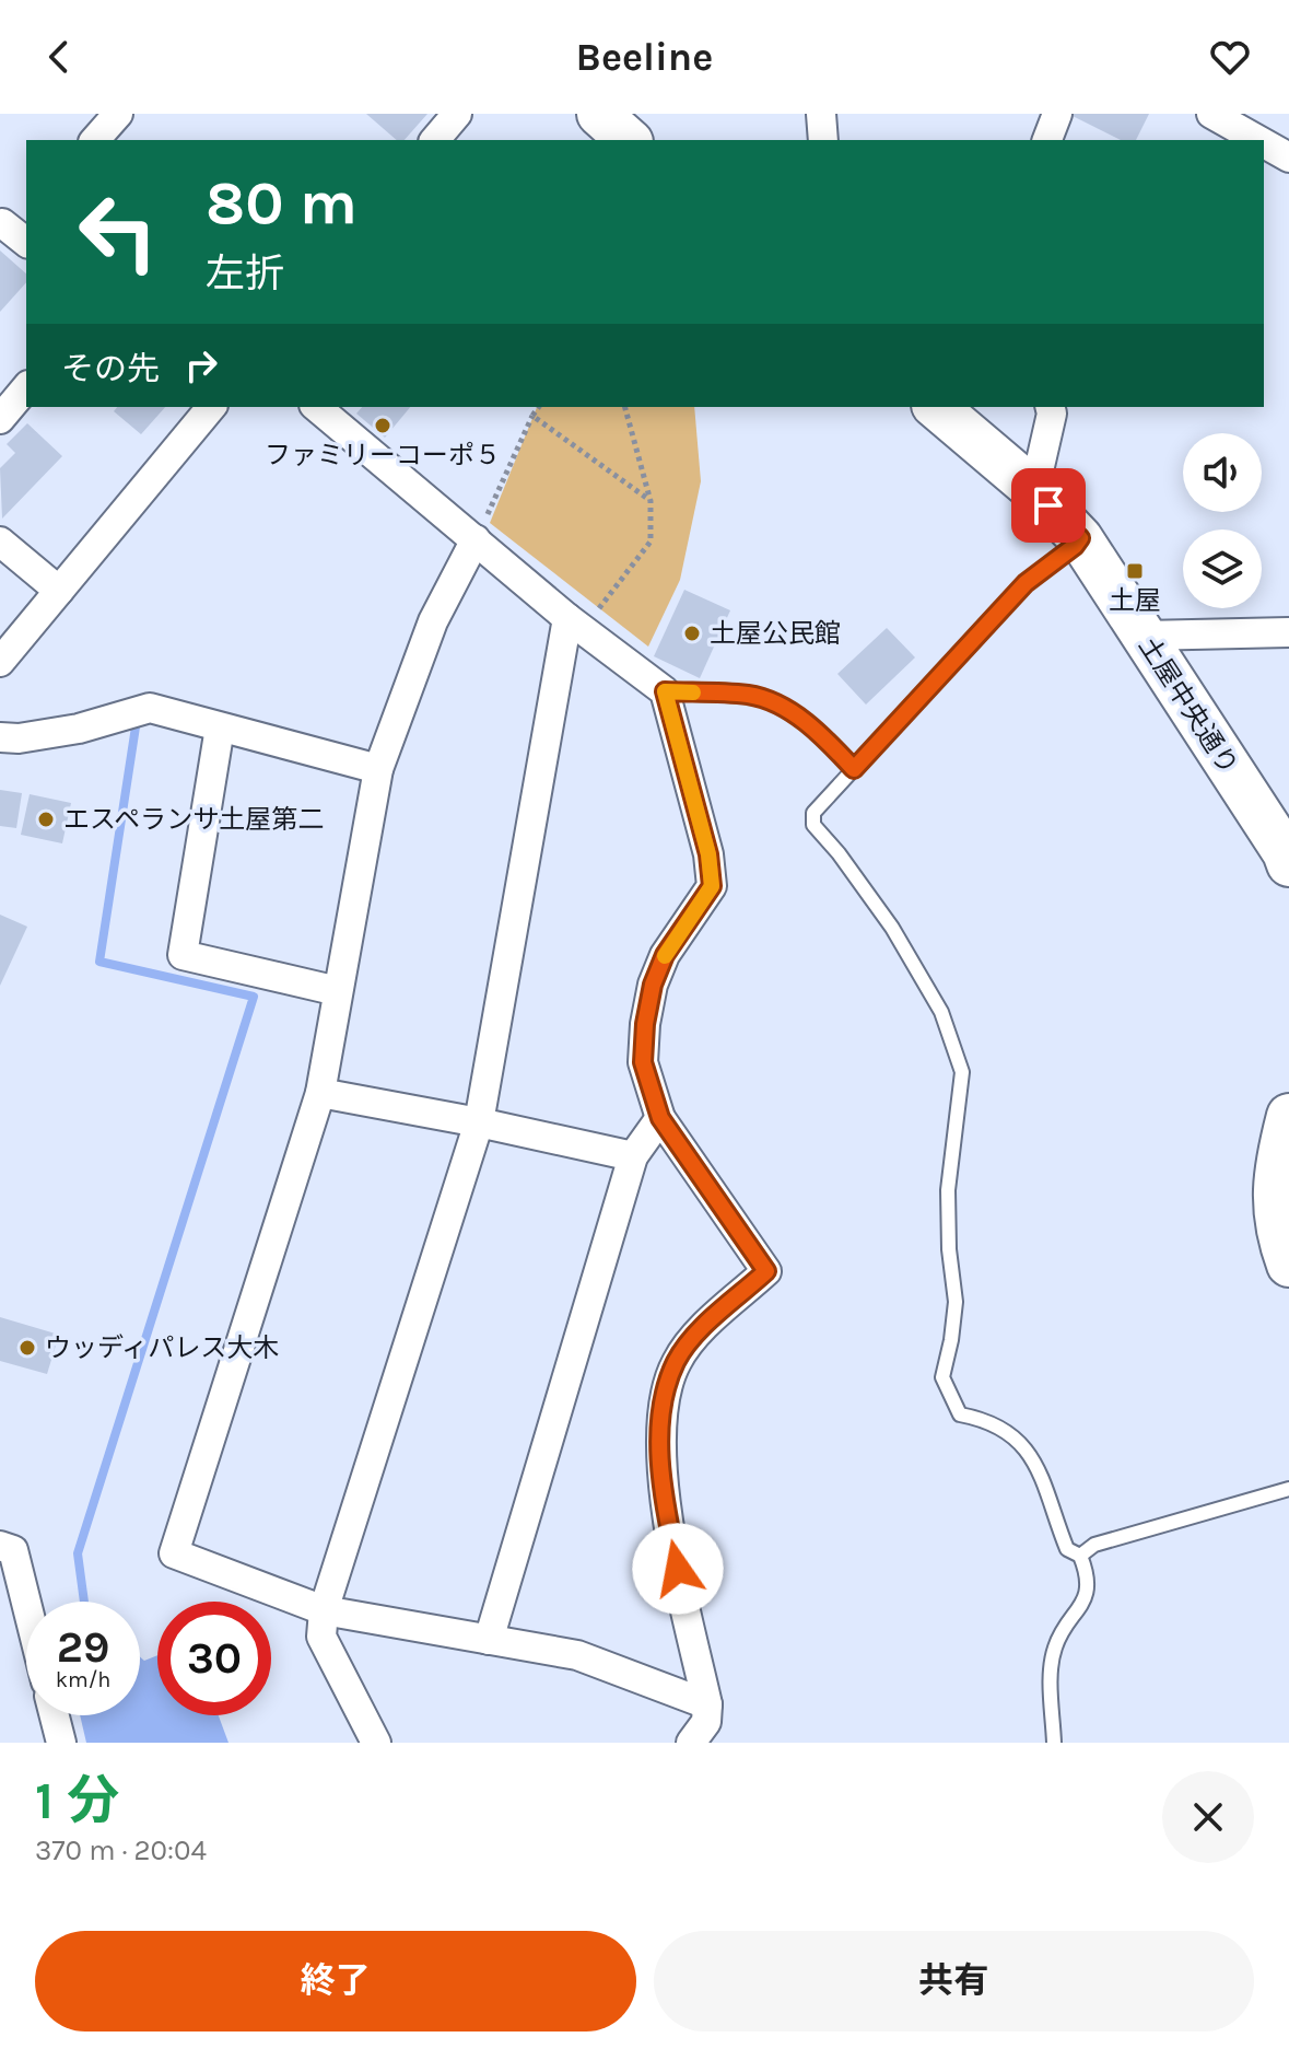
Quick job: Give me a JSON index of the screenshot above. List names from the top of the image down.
{
  "streets": {
    "main road": ["土屋中央通り"]
  },
  "places": {
    "other": [
      "ファミリーコーポ５",
      "土屋公民館",
      "エスペランサ土屋第二",
      "ウッディパレス大木"
    ],
    "transit": ["土屋"]
  },
  "page": {
    "header": "Beeline",
    "turn": ["80 m", "左折"],
    "then": "その先",
    "speed": "29 km/h",
    "limit": "30",
    "heading": ["1 分", "370 m · 20:04"],
    "buttons": ["終了", "共有"]
  }
}
